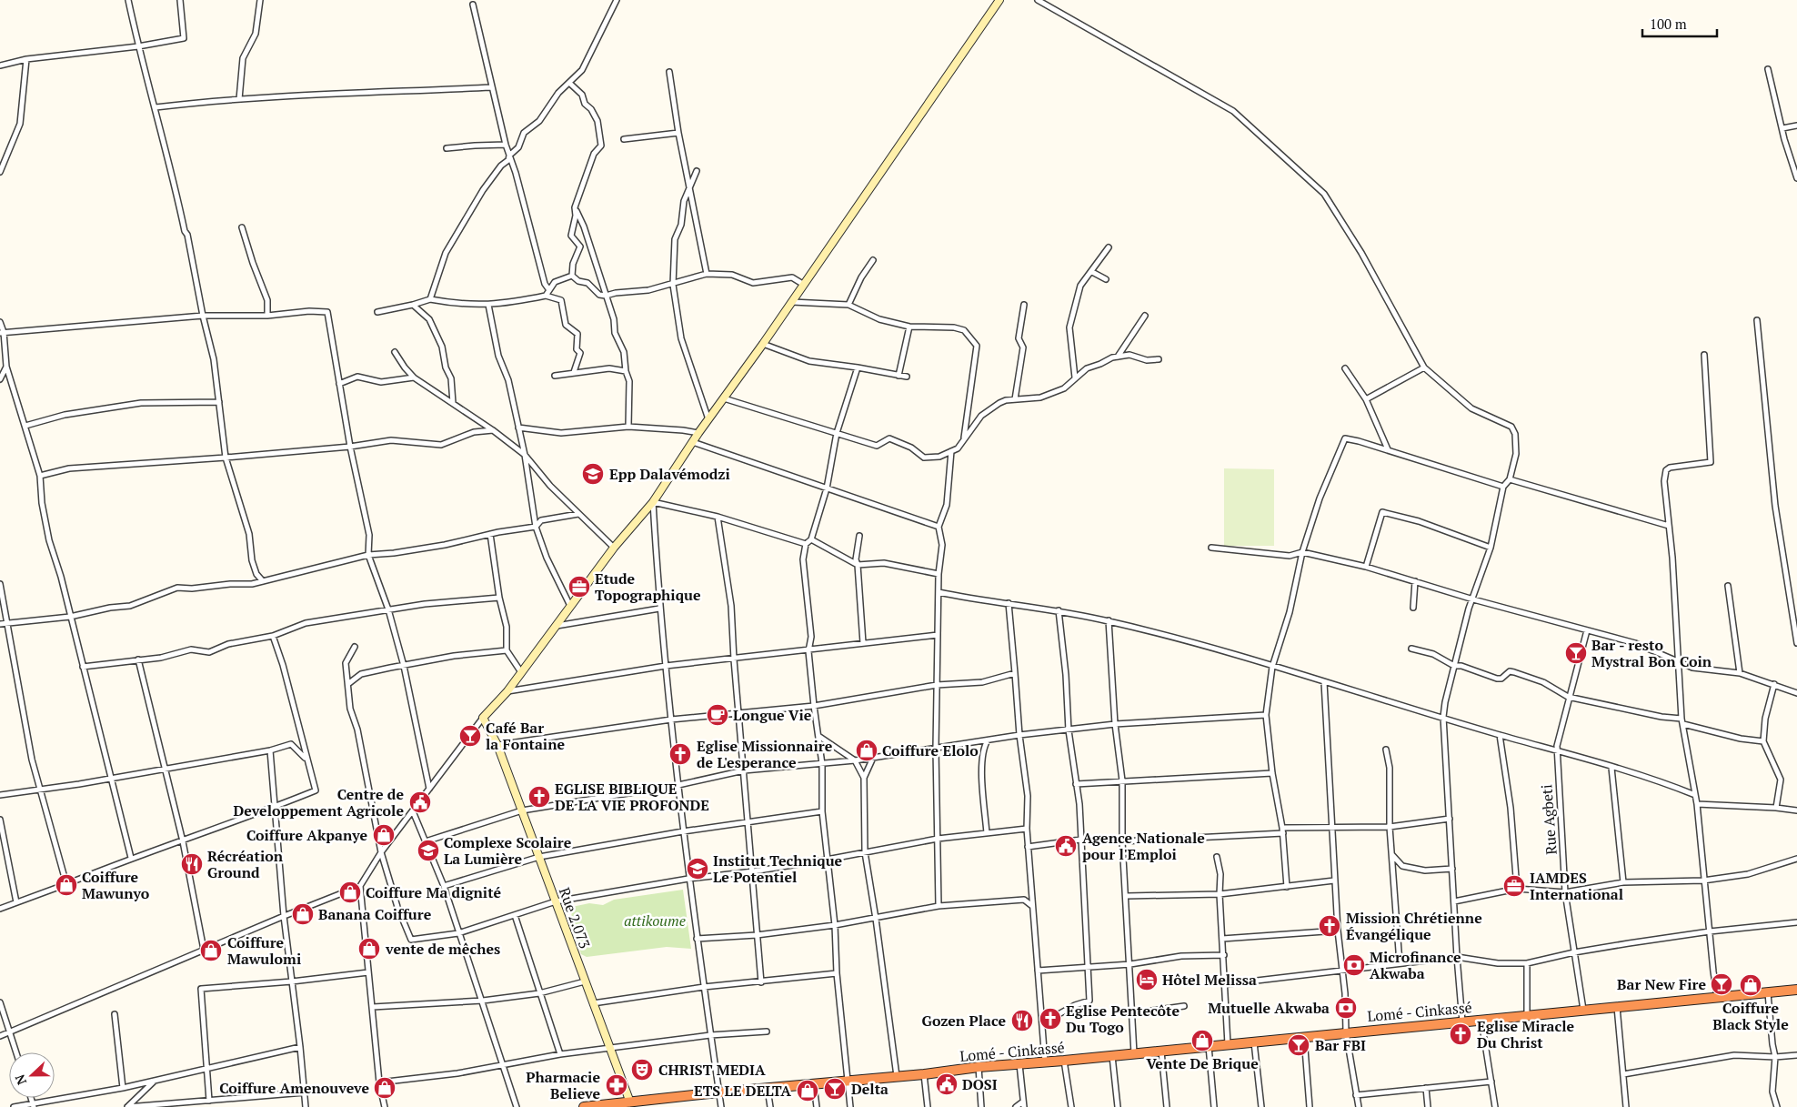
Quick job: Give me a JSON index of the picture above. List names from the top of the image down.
{
  "streets": {
    "highway": ["Lomé - Cinkassé"],
    "street": ["Rue Agbeti", "Rue 2.073"]
  },
  "crossings": [
    ["Rue Agbeti", "Lomé - Cinkassé"],
    ["Rue 2.073", "Lomé - Cinkassé"]
  ],
  "parks": ["attikoume"],
  "places": {
    "school or university": ["Epp Dalavémodzi", "Complexe Scolaire La Lumière", "Institut Technique Le Potentiel"],
    "office": ["Etude Topographique", "IAMDES International"],
    "bar": [
      "Bar - resto Mystral Bon Coin",
      "Café Bar la Fontaine",
      "Bar New Fire",
      "Bar FBI",
      "Delta"
    ],
    "cafe": ["Longue Vie"],
    "shop": [
      "Coiffure Elolo",
      "Coiffure Akpanye",
      "Coiffure Mawunyo",
      "Coiffure Ma dignité",
      "Banana Coiffure",
      "vente de mêches",
      "Coiffure Mawulomi",
      "Coiffure Black Style",
      "Vente De Brique",
      "Coiffure Amenouveve",
      "ETS LE DELTA"
    ],
    "church": [
      "Eglise Missionnaire de L'esperance",
      "EGLISE BIBLIQUE DE LA VIE PROFONDE",
      "Mission Chrétienne Évangélique",
      "Eglise Pentecôte Du Togo",
      "Eglise Miracle Du Christ"
    ],
    "public building": ["Centre de Developpement Agricole", "Agence Nationale pour l'Emploi", "DOSI"],
    "restaurant": ["Récréation Ground", "Gozen Place"],
    "bank": ["Microfinance Akwaba", "Mutuelle Akwaba"],
    "hotel": ["Hôtel Melissa"],
    "theatre": ["CHRIST MEDIA"],
    "pharmacy": ["Pharmacie Believe"]
  },
  "scale_bar": "100 m",
  "north": "left"
}
